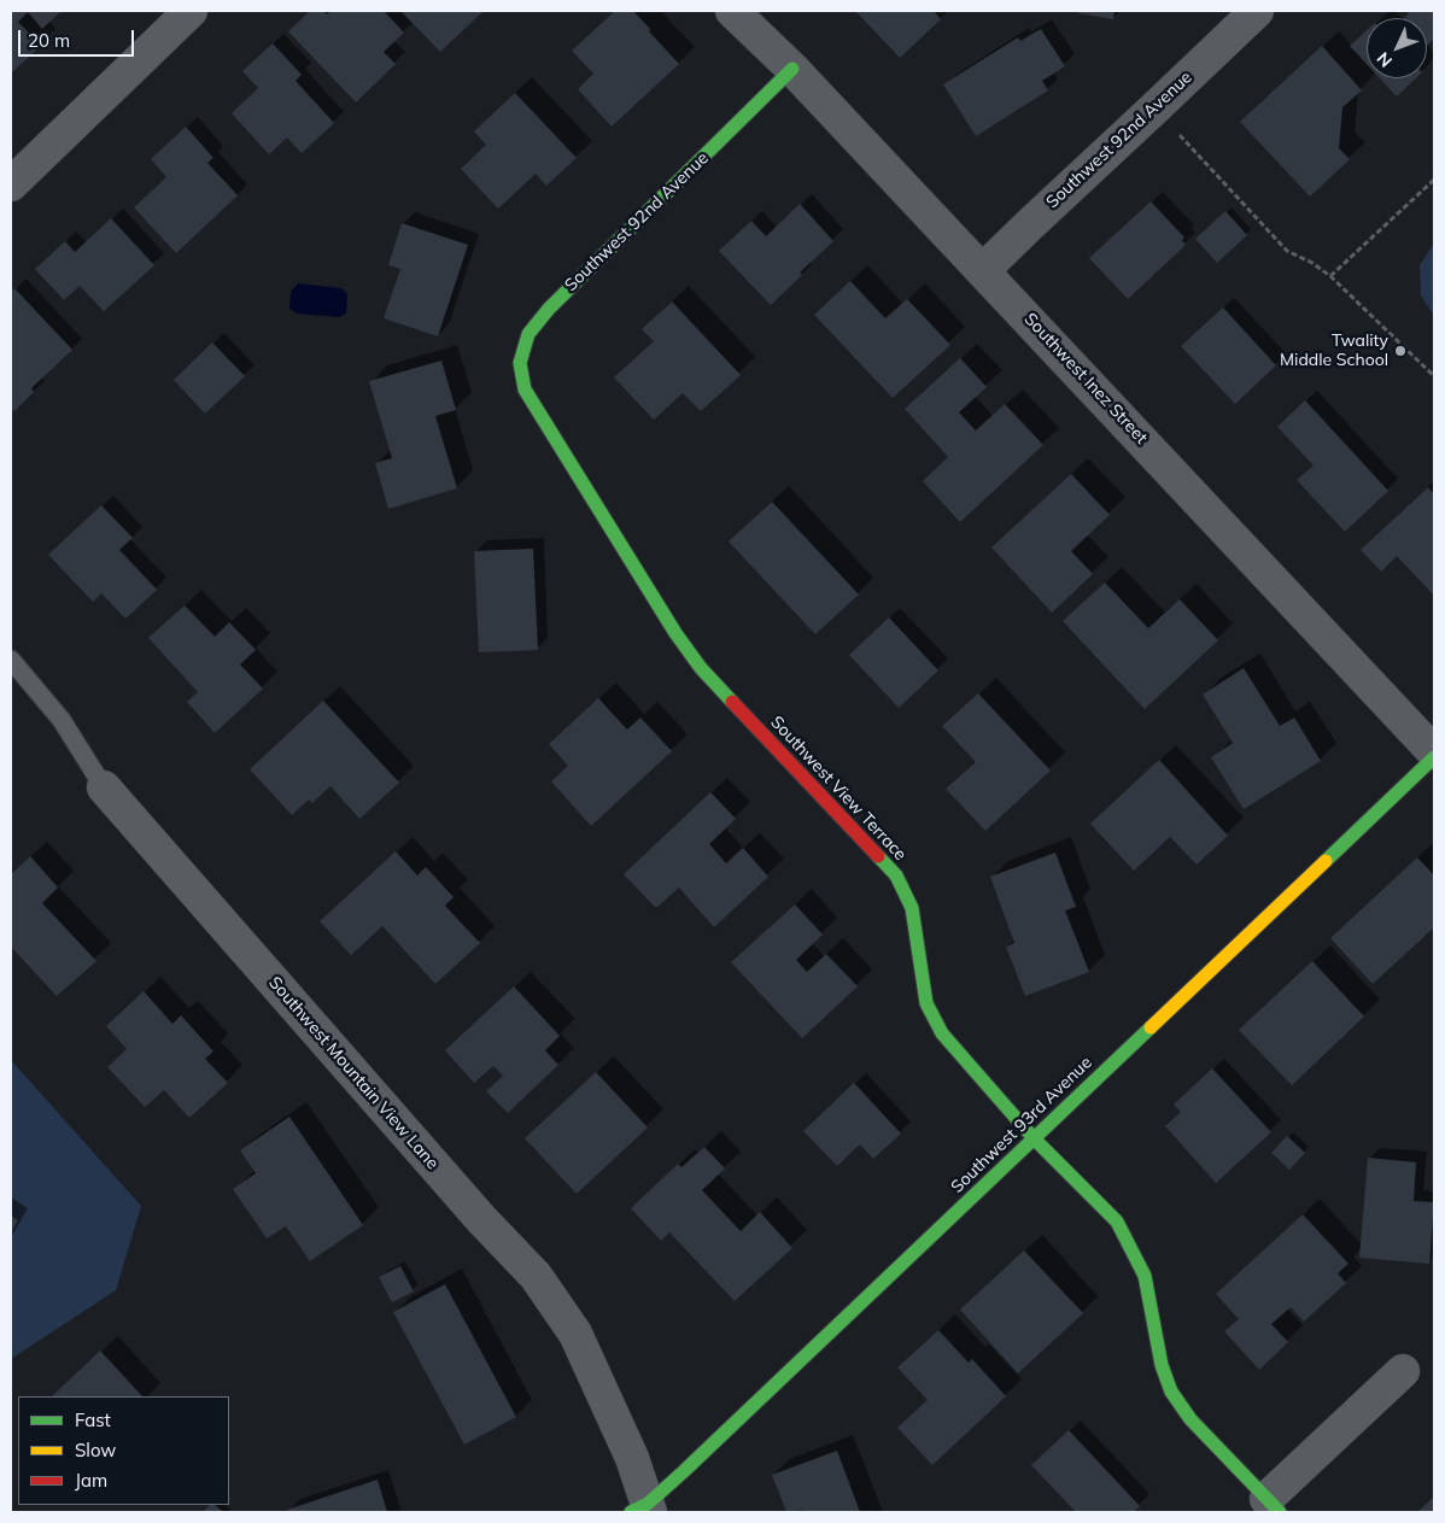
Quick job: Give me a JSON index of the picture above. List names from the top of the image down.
{
  "streets": {
    "street": [
      "Southwest 92nd Avenue",
      "Southwest Inez Street",
      "Southwest View Terrace",
      "Southwest Mountain View Lane",
      "Southwest 93rd Avenue"
    ]
  },
  "crossings": [
    ["Southwest 92nd Avenue", "Southwest Inez Street"],
    ["Southwest 92nd Avenue", "Southwest View Terrace"],
    ["Southwest View Terrace", "Southwest 93rd Avenue"],
    ["Southwest Mountain View Lane", "Southwest 93rd Avenue"]
  ],
  "places": ["Twality Middle School"],
  "legend": ["Fast", "Slow", "Jam"],
  "scale_bar": "20 m",
  "north": "bottom left"
}
